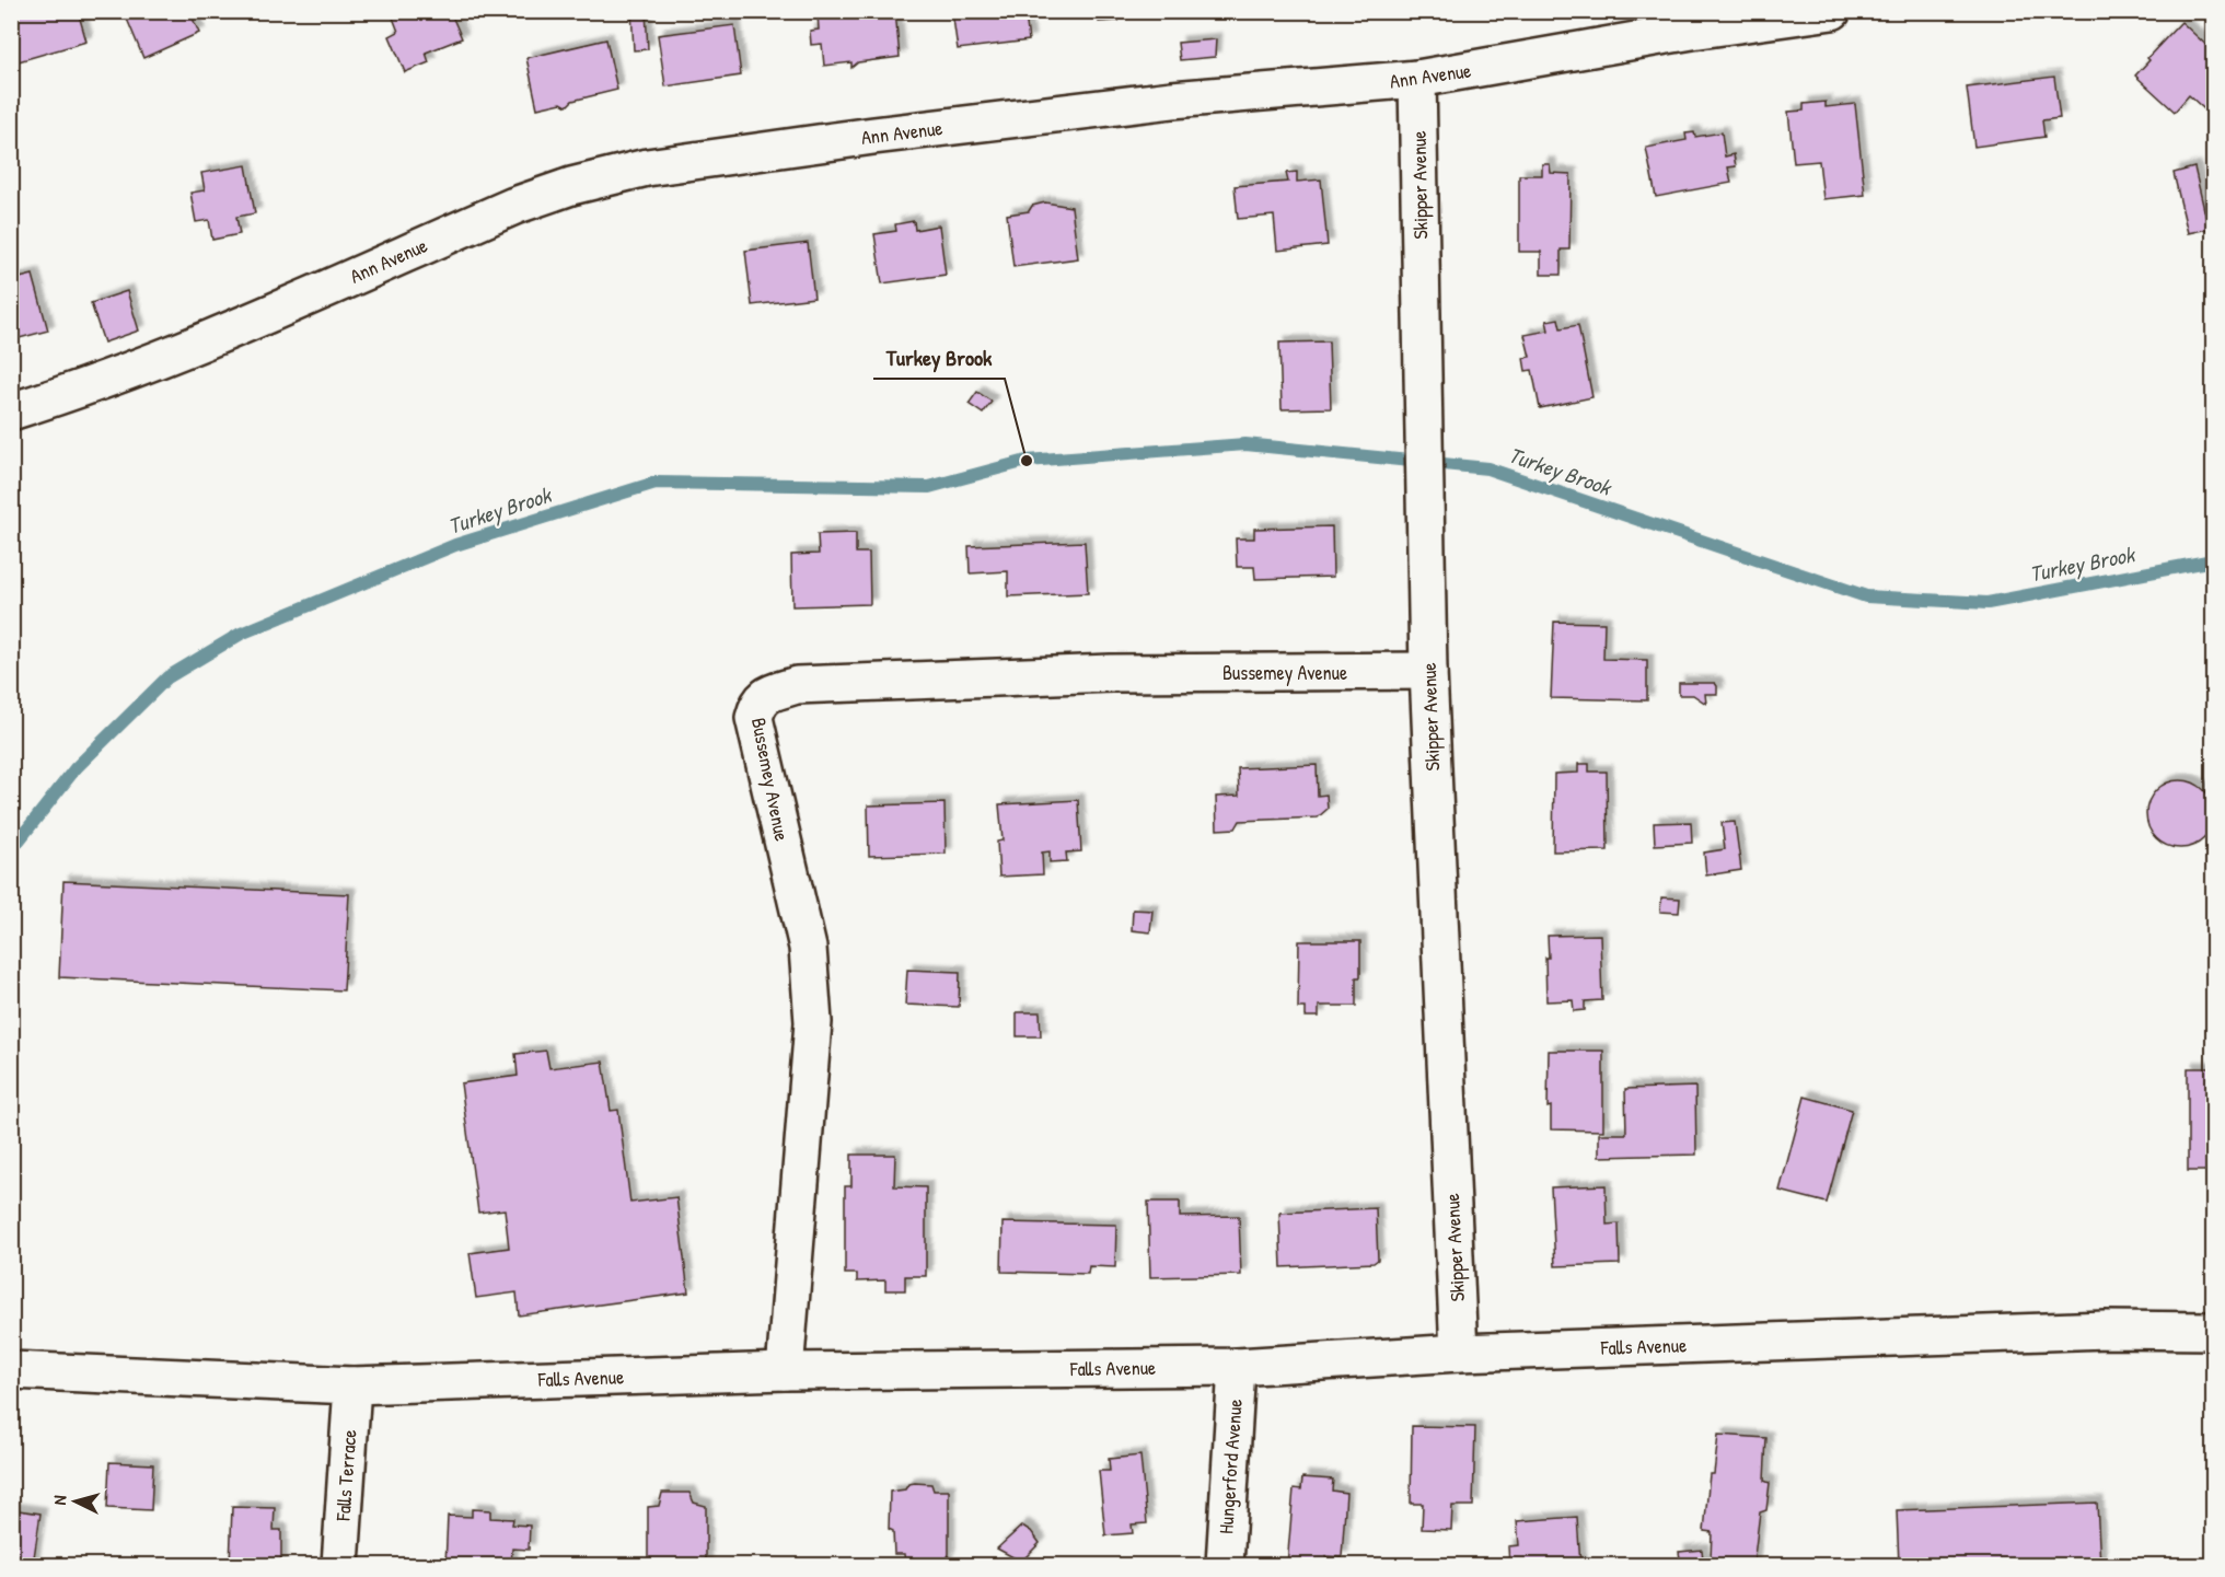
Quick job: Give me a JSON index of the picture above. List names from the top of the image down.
{
  "streets": {
    "street": [
      "Ann Avenue",
      "Skipper Avenue",
      "Bussemey Avenue",
      "Falls Avenue",
      "Hungerford Avenue",
      "Falls Terrace"
    ]
  },
  "crossings": [
    ["Ann Avenue", "Skipper Avenue"],
    ["Skipper Avenue", "Bussemey Avenue"],
    ["Skipper Avenue", "Falls Avenue"],
    ["Bussemey Avenue", "Falls Avenue"],
    ["Falls Avenue", "Hungerford Avenue"],
    ["Falls Avenue", "Falls Terrace"]
  ],
  "water": ["Turkey Brook"],
  "places": ["Turkey Brook"],
  "north": "left"
}
